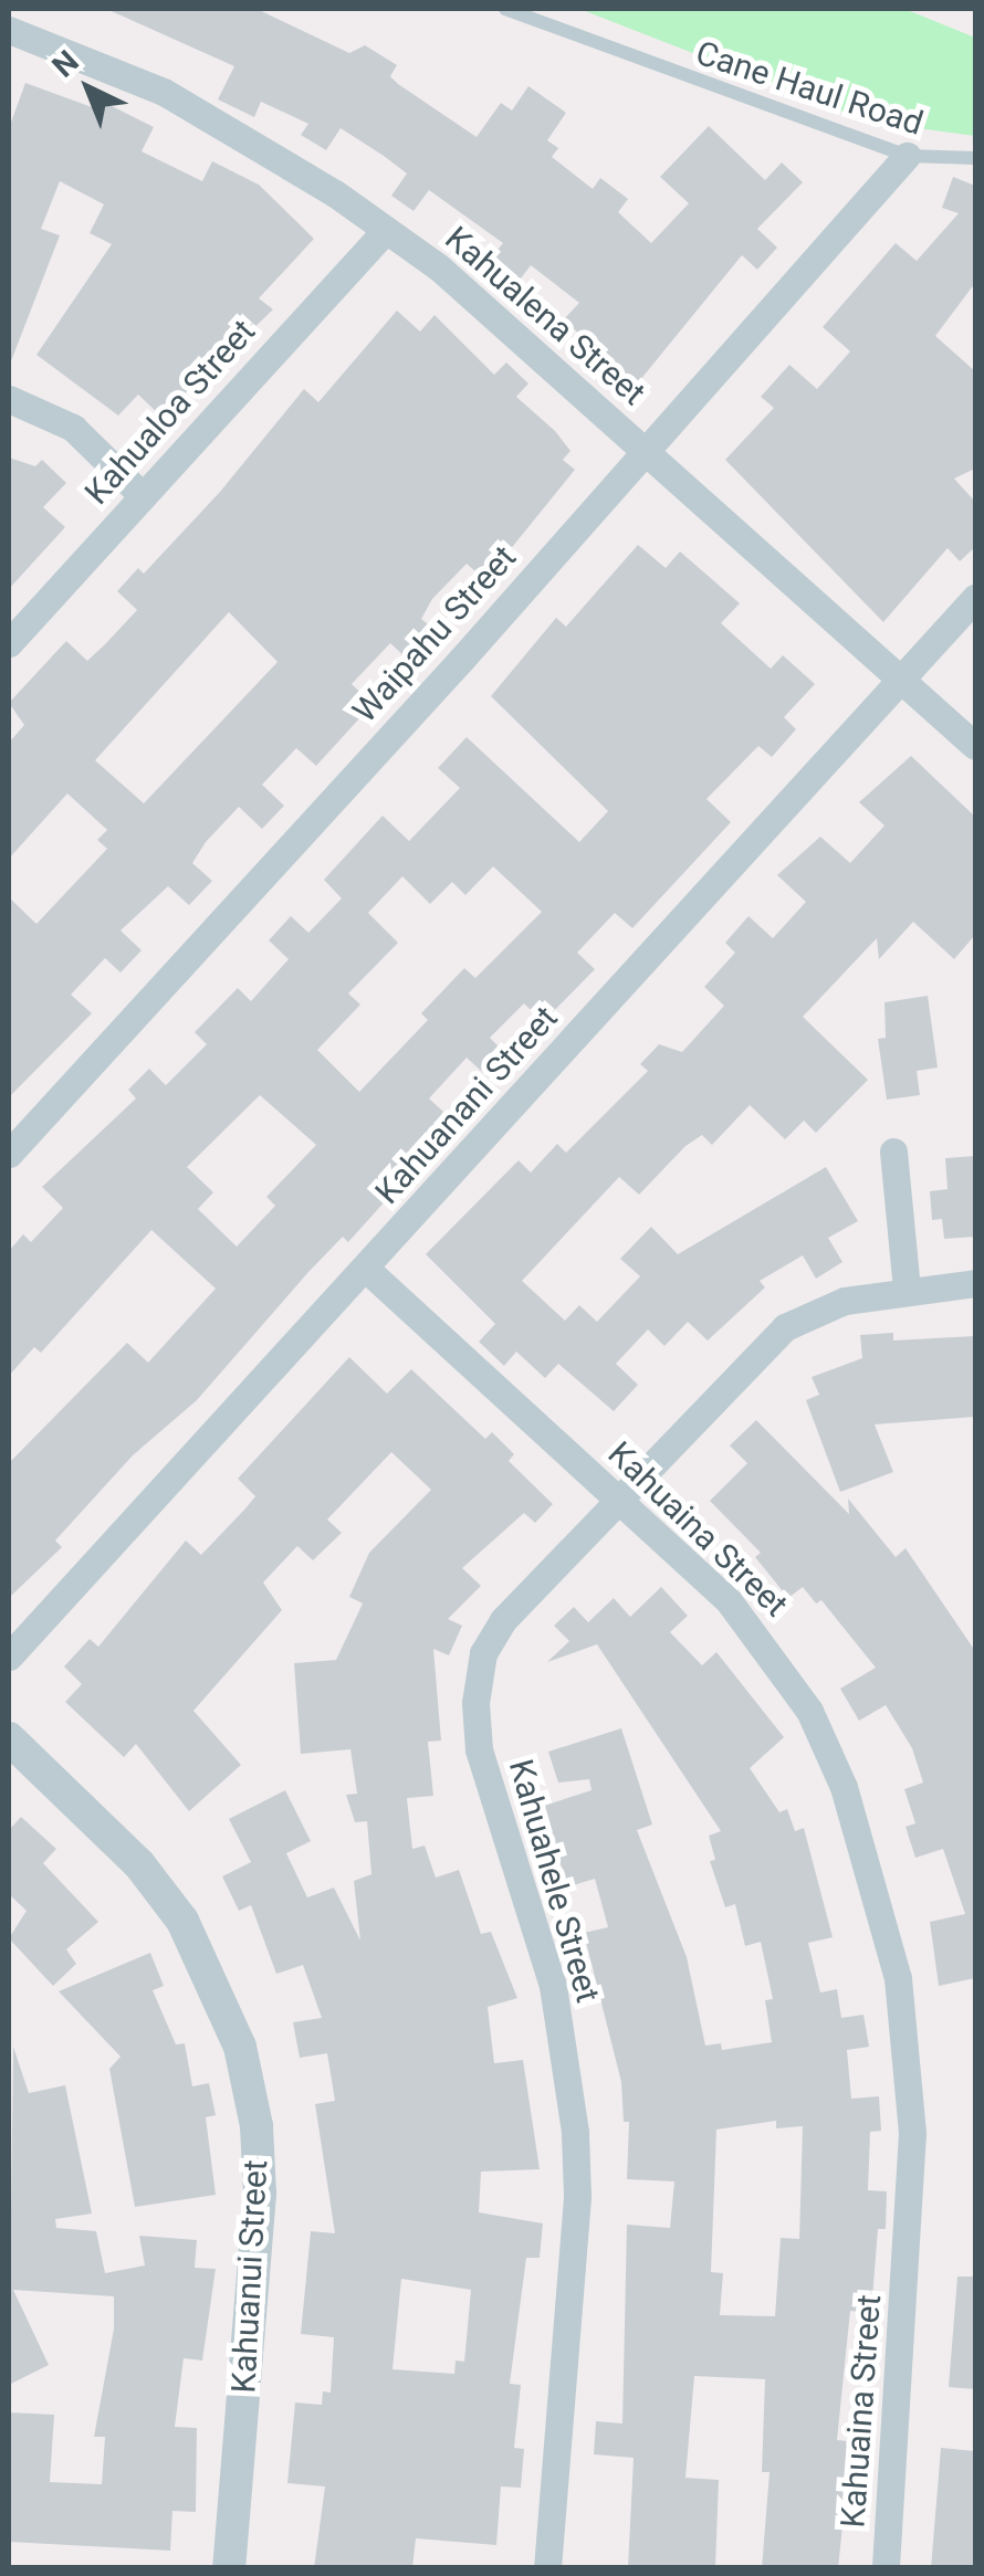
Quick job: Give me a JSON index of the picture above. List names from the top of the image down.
{
  "streets": {
    "street": [
      "Kahualena Street",
      "Kahualoa Street",
      "Waipahu Street",
      "Kahuanani Street",
      "Kahuaina Street",
      "Kahuahele Street",
      "Kahuanui Street"
    ],
    "lane": ["Cane Haul Road"]
  },
  "crossings": [
    ["Cane Haul Road", "Waipahu Street"],
    ["Kahualena Street", "Kahualoa Street"],
    ["Kahualena Street", "Waipahu Street"],
    ["Kahualena Street", "Kahuanani Street"],
    ["Kahuanani Street", "Kahuaina Street"],
    ["Kahuaina Street", "Kahuahele Street"]
  ],
  "north": "top left"
}
